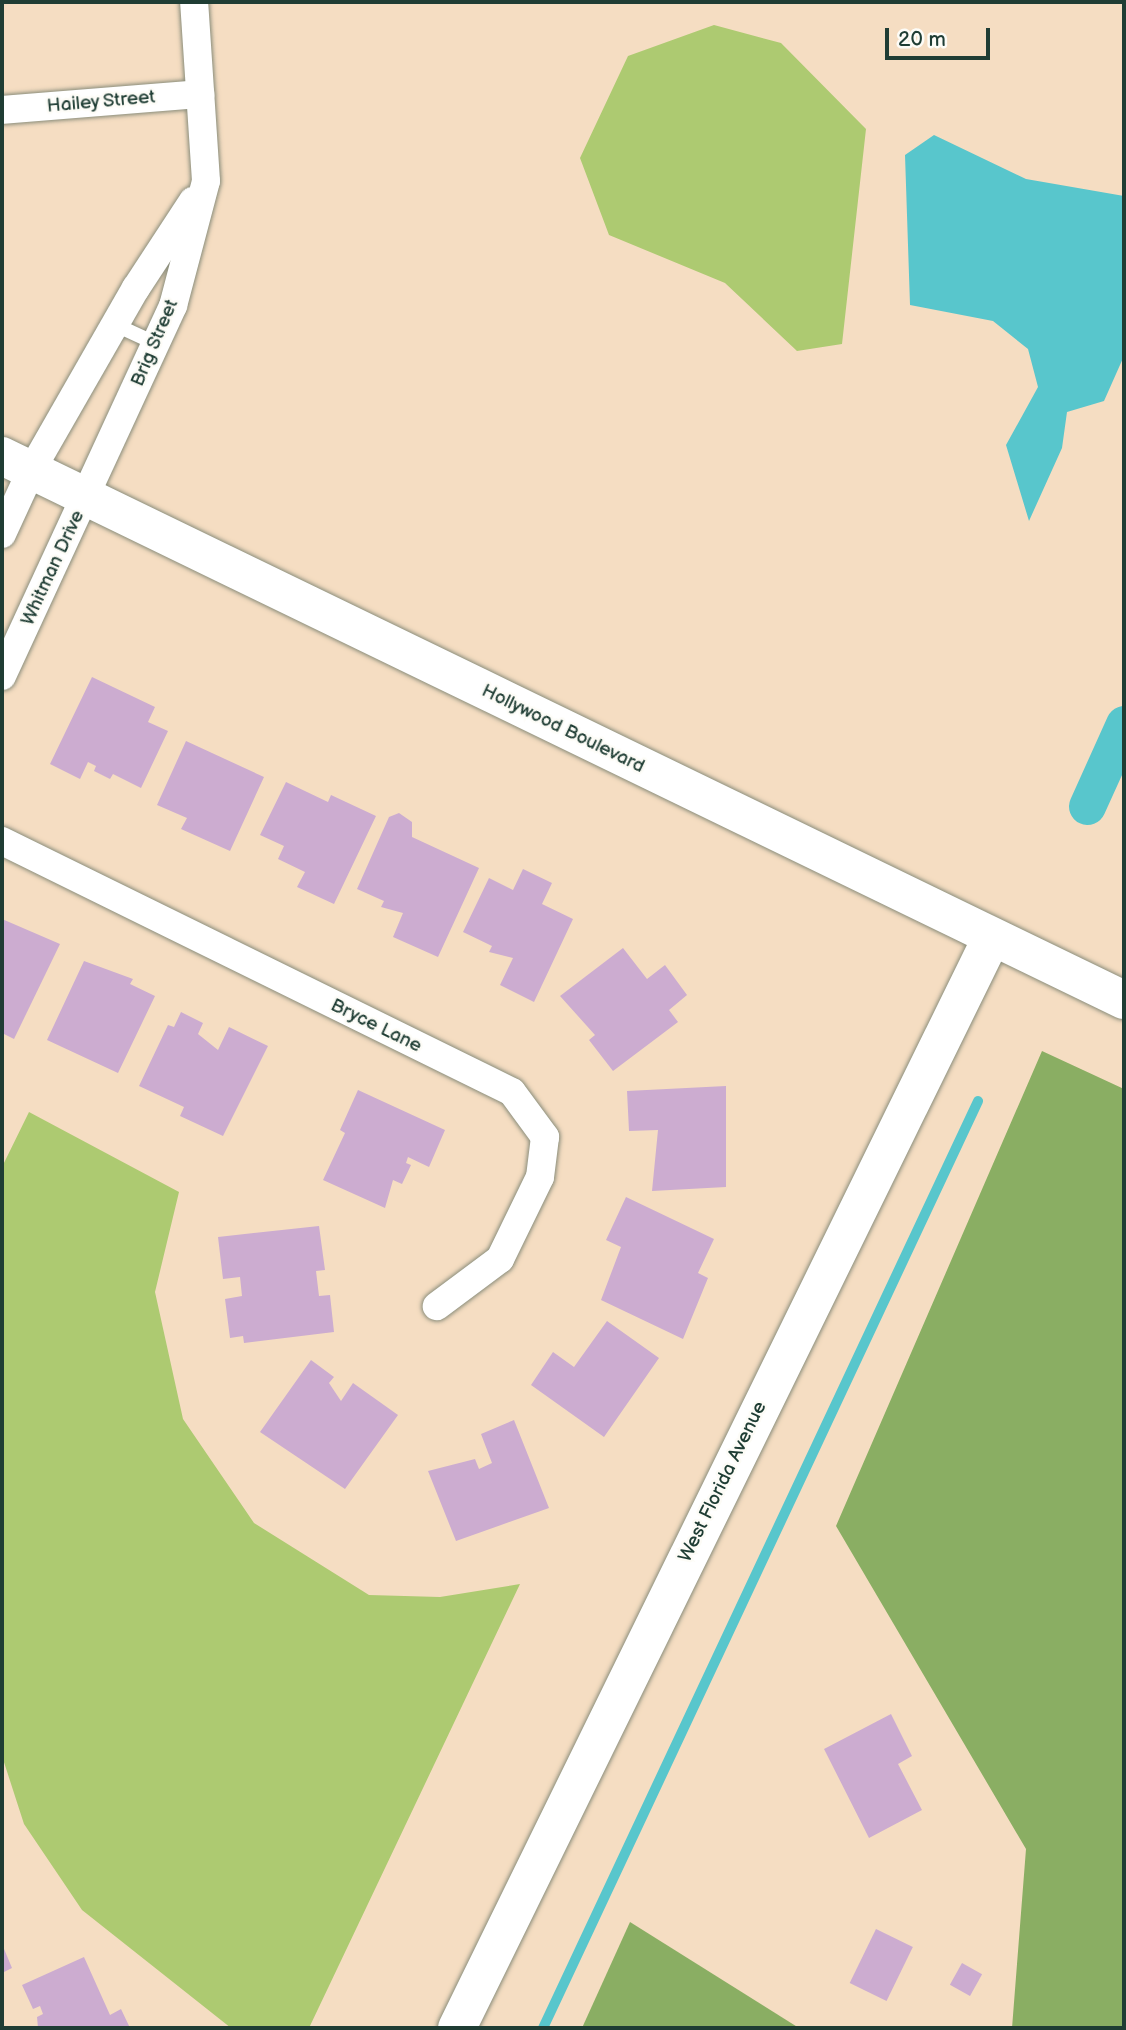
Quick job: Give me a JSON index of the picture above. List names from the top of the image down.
{
  "streets": {
    "street": [
      "Hailey Street",
      "Brig Street",
      "Whitman Drive",
      "Hollywood Boulevard",
      "Bryce Lane",
      "West Florida Avenue"
    ]
  },
  "crossings": [
    ["Hailey Street", "Brig Street"],
    ["Brig Street", "Whitman Drive"],
    ["Brig Street", "Hollywood Boulevard"],
    ["Whitman Drive", "Hollywood Boulevard"],
    ["Hollywood Boulevard", "West Florida Avenue"]
  ],
  "scale_bar": "20 m"
}
